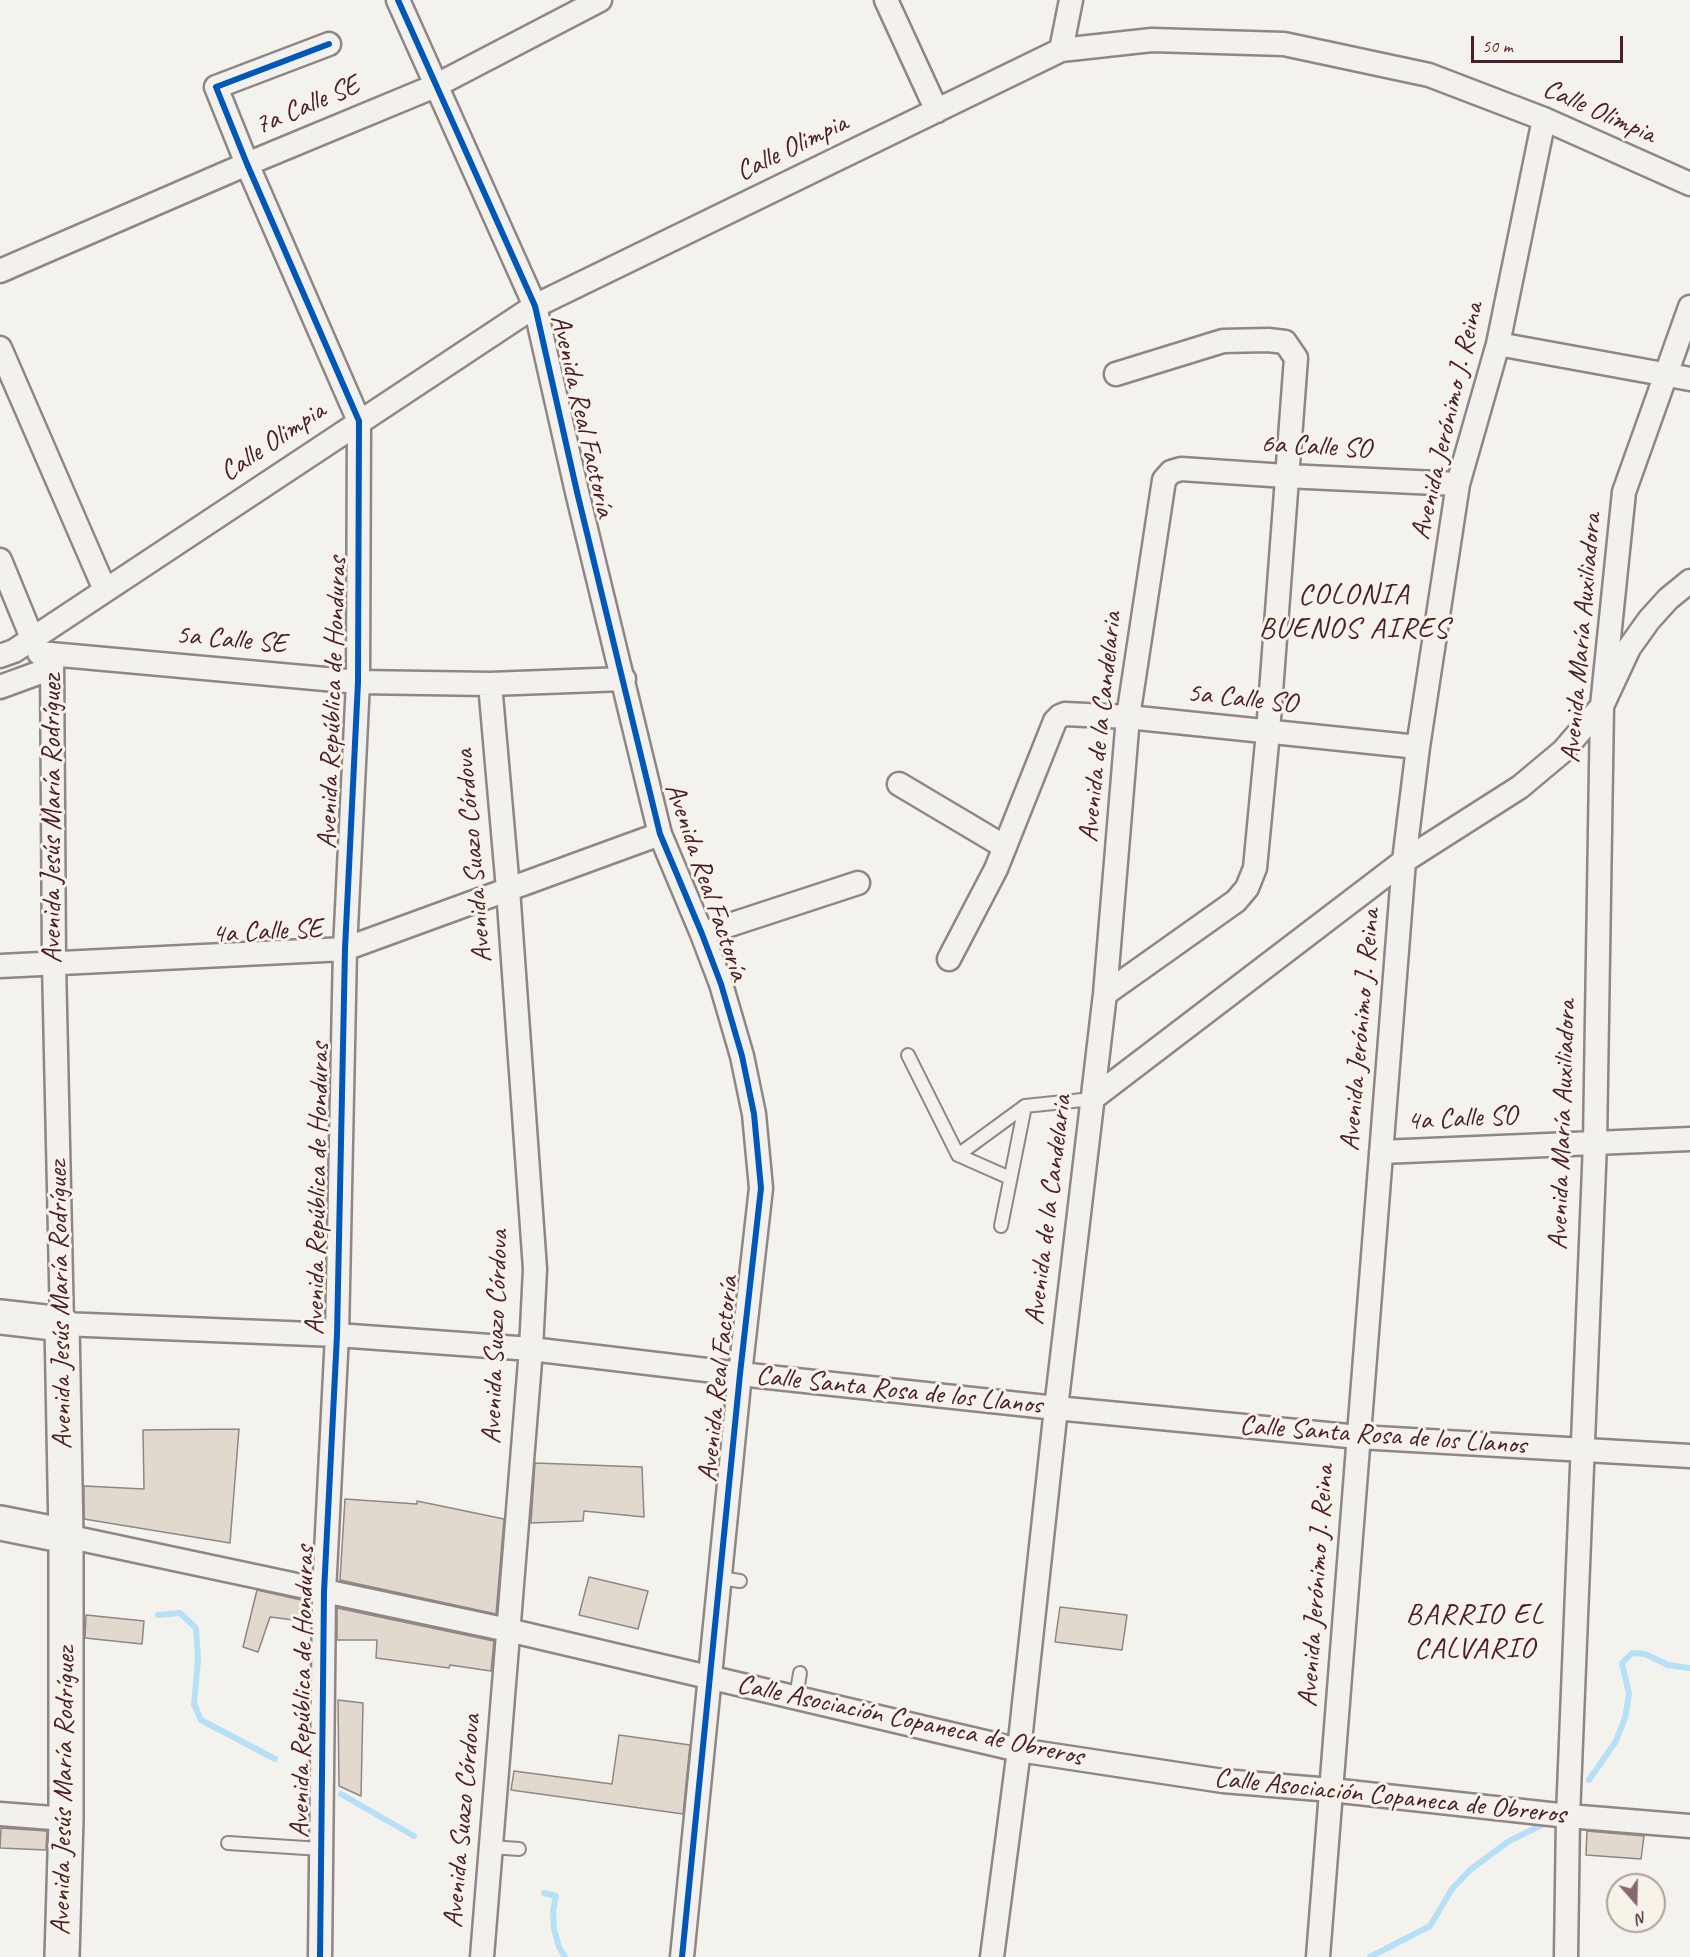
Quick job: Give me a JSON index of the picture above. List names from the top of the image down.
{
  "streets": {
    "street": [
      "7a Calle SE",
      "Calle Olimpia",
      "Avenida Real Factoría",
      "Avenida Jerónimo J. Reina",
      "6a Calle SO",
      "Avenida María Auxiliadora",
      "5a Calle SE",
      "5a Calle SO",
      "Avenida República de Honduras",
      "Avenida de la Candelaria",
      "Avenida Jesús María Rodríguez",
      "Avenida Suazo Córdova",
      "4a Calle SE",
      "4a Calle SO",
      "Calle Santa Rosa de los Llanos",
      "Calle Asociación Copaneca de Obreros"
    ]
  },
  "crossings": [
    ["7a Calle SE", "Avenida Real Factoría"],
    ["Calle Olimpia", "Avenida Real Factoría"],
    ["Calle Olimpia", "Avenida Jerónimo J. Reina"],
    ["Calle Olimpia", "5a Calle SE"],
    ["Calle Olimpia", "Avenida República de Honduras"],
    ["Avenida Real Factoría", "5a Calle SE"],
    ["Avenida Real Factoría", "4a Calle SE"],
    ["Avenida Real Factoría", "Calle Santa Rosa de los Llanos"],
    ["Avenida Real Factoría", "Calle Asociación Copaneca de Obreros"],
    ["Avenida Jerónimo J. Reina", "6a Calle SO"],
    ["Avenida Jerónimo J. Reina", "5a Calle SO"],
    ["Avenida Jerónimo J. Reina", "4a Calle SO"],
    ["Avenida Jerónimo J. Reina", "Calle Santa Rosa de los Llanos"],
    ["Avenida Jerónimo J. Reina", "Calle Asociación Copaneca de Obreros"],
    ["6a Calle SO", "Avenida de la Candelaria"],
    ["Avenida María Auxiliadora", "4a Calle SO"],
    ["Avenida María Auxiliadora", "Calle Santa Rosa de los Llanos"],
    ["Avenida María Auxiliadora", "Calle Asociación Copaneca de Obreros"],
    ["5a Calle SE", "Avenida República de Honduras"],
    ["5a Calle SE", "Avenida Jesús María Rodríguez"],
    ["5a Calle SE", "Avenida Suazo Córdova"],
    ["5a Calle SO", "Avenida de la Candelaria"],
    ["Avenida República de Honduras", "4a Calle SE"],
    ["Avenida República de Honduras", "Calle Santa Rosa de los Llanos"],
    ["Avenida República de Honduras", "Calle Asociación Copaneca de Obreros"],
    ["Avenida de la Candelaria", "Calle Santa Rosa de los Llanos"],
    ["Avenida de la Candelaria", "Calle Asociación Copaneca de Obreros"],
    ["Avenida Jesús María Rodríguez", "4a Calle SE"],
    ["Avenida Jesús María Rodríguez", "Calle Santa Rosa de los Llanos"],
    ["Avenida Jesús María Rodríguez", "Calle Asociación Copaneca de Obreros"],
    ["Avenida Suazo Córdova", "4a Calle SE"],
    ["Avenida Suazo Córdova", "Calle Santa Rosa de los Llanos"],
    ["Avenida Suazo Córdova", "Calle Asociación Copaneca de Obreros"]
  ],
  "districts": ["COLONIA BUENOS AIRES", "BARRIO EL CALVARIO"],
  "scale_bar": "50 m",
  "north": "bottom"
}
